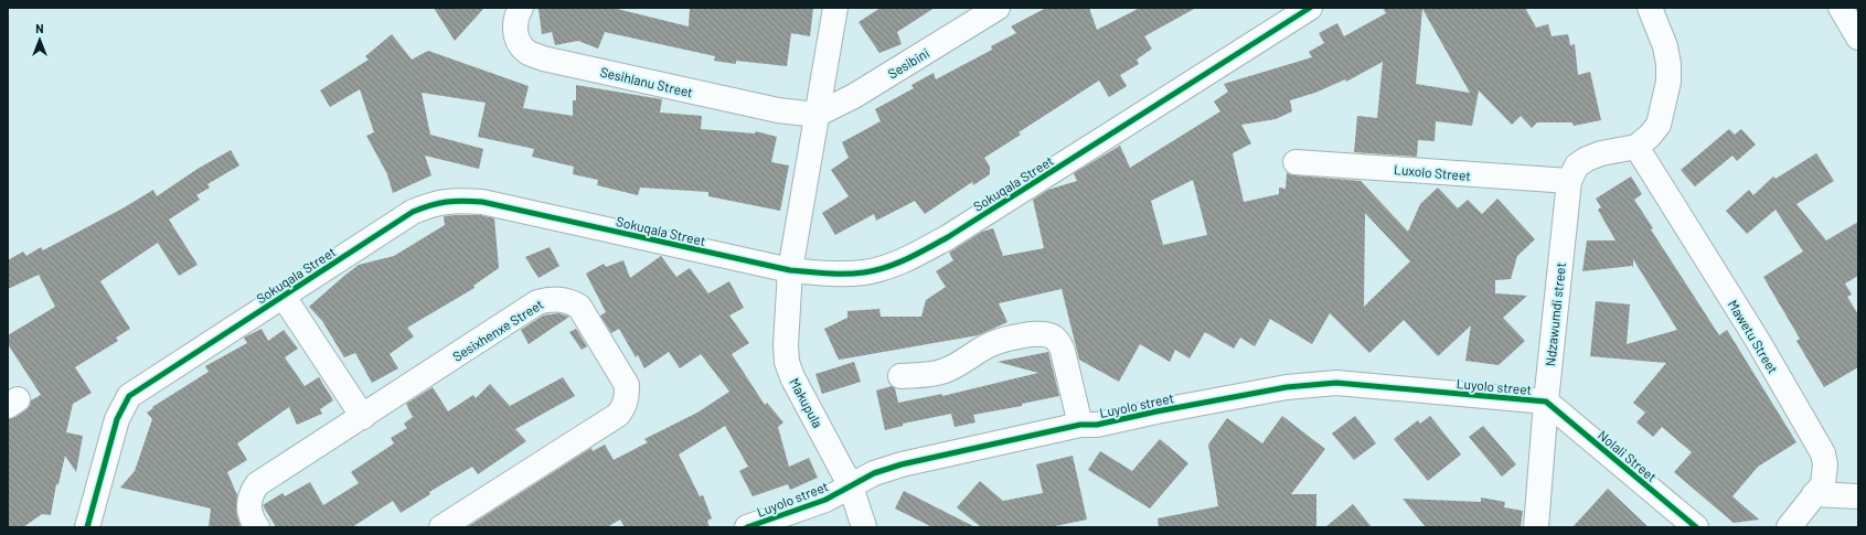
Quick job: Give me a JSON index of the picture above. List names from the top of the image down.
{
  "streets": {
    "street": [
      "Sesibini",
      "Sesihlanu Street",
      "Luxolo Street",
      "Sokuqala Street",
      "Ndzawumdi street",
      "Sesixhenxe Street",
      "Mawetu Street",
      "Luyolo street",
      "Makupula",
      "Nolali Street"
    ]
  },
  "crossings": [
    ["Sesibini", "Sesihlanu Street"],
    ["Luxolo Street", "Ndzawumdi street"],
    ["Sokuqala Street", "Makupula"],
    ["Ndzawumdi street", "Mawetu Street"],
    ["Ndzawumdi street", "Luyolo street"],
    ["Ndzawumdi street", "Nolali Street"],
    ["Luyolo street", "Makupula"],
    ["Luyolo street", "Nolali Street"]
  ],
  "north": "top"
}
